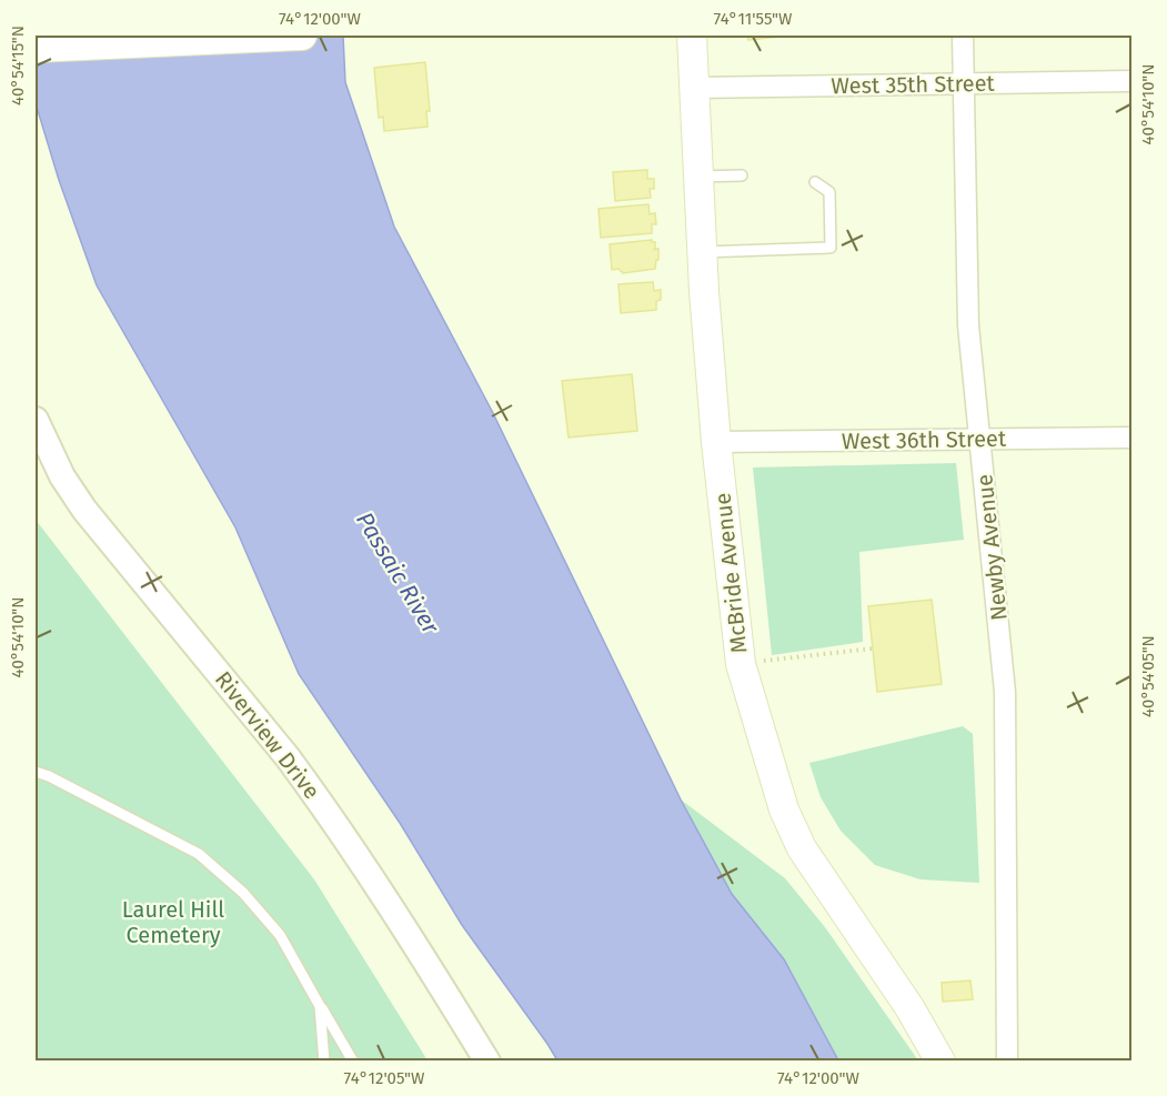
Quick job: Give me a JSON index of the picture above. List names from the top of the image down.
{
  "streets": {
    "main road": ["McBride Avenue"],
    "street": [
      "West 35th Street",
      "West 36th Street",
      "Newby Avenue",
      "Riverview Drive"
    ]
  },
  "crossings": [
    ["West 35th Street", "Newby Avenue"],
    ["West 35th Street", "McBride Avenue"],
    ["West 36th Street", "Newby Avenue"],
    ["West 36th Street", "McBride Avenue"]
  ],
  "water": ["Passaic River"],
  "parks": ["Laurel Hill Cemetery"],
  "coordinates": [
    "74°12'00\"W",
    "74°11'55\"W",
    "40°54'15\"N",
    "40°54'10\"N",
    "40°54'05\"N",
    "74°12'05\"W"
  ]
}
